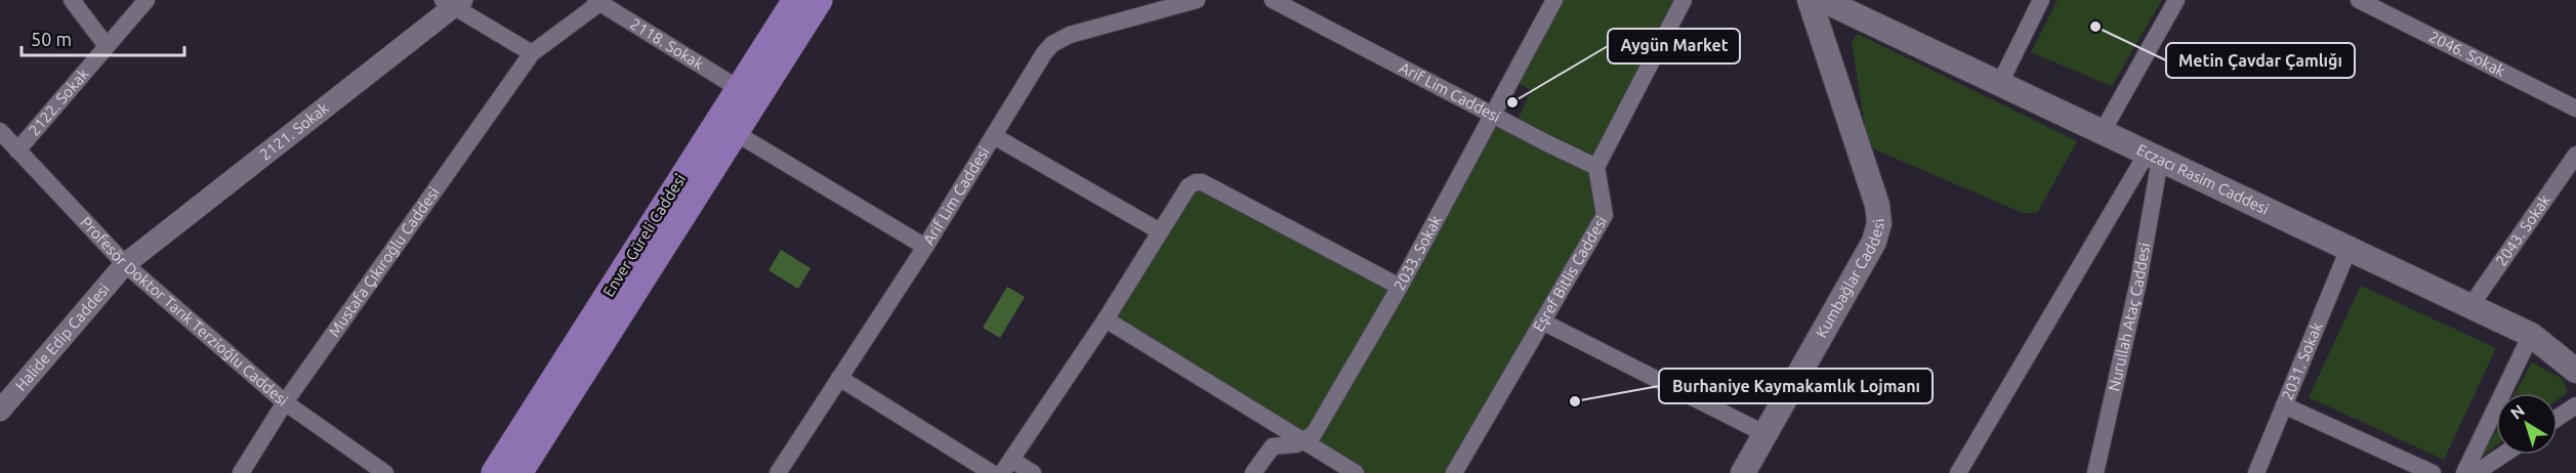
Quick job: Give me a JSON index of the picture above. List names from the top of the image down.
{
  "streets": {
    "main road": ["Eczacı Rasim Caddesi", "Enver Güreli Caddesi", "Kumbağlar Caddesi"],
    "street": [
      "2118. Sokak",
      "2046. Sokak",
      "Arif Lim Caddesi",
      "2122. Sokak",
      "2121. Sokak",
      "2043. Sokak",
      "2033. Sokak",
      "Mustafa Çıkıroğlu Caddesi",
      "Eşref Bitlis Caddesi",
      "Profesör Doktor Tarık Terzioğlu Caddesi",
      "Nurullah Ataç Caddesi",
      "Halide Edip Caddesi",
      "2031. Sokak"
    ]
  },
  "crossings": [
    ["2118. Sokak", "Enver Güreli Caddesi"],
    ["2118. Sokak", "Mustafa Çıkıroğlu Caddesi"],
    ["Arif Lim Caddesi", "2033. Sokak"],
    ["Arif Lim Caddesi", "Eşref Bitlis Caddesi"],
    ["2122. Sokak", "Profesör Doktor Tarık Terzioğlu Caddesi"],
    ["2121. Sokak", "Profesör Doktor Tarık Terzioğlu Caddesi"],
    ["2121. Sokak", "Halide Edip Caddesi"],
    ["Eczacı Rasim Caddesi", "2043. Sokak"],
    ["Eczacı Rasim Caddesi", "Nurullah Ataç Caddesi"],
    ["Eczacı Rasim Caddesi", "2031. Sokak"],
    ["Mustafa Çıkıroğlu Caddesi", "Profesör Doktor Tarık Terzioğlu Caddesi"],
    ["Profesör Doktor Tarık Terzioğlu Caddesi", "Halide Edip Caddesi"]
  ],
  "places": ["Metin Çavdar Çamlığı", "Aygün Market", "Burhaniye Kaymakamlık Lojmanı"],
  "scale_bar": "50 m",
  "north": "top left"
}
